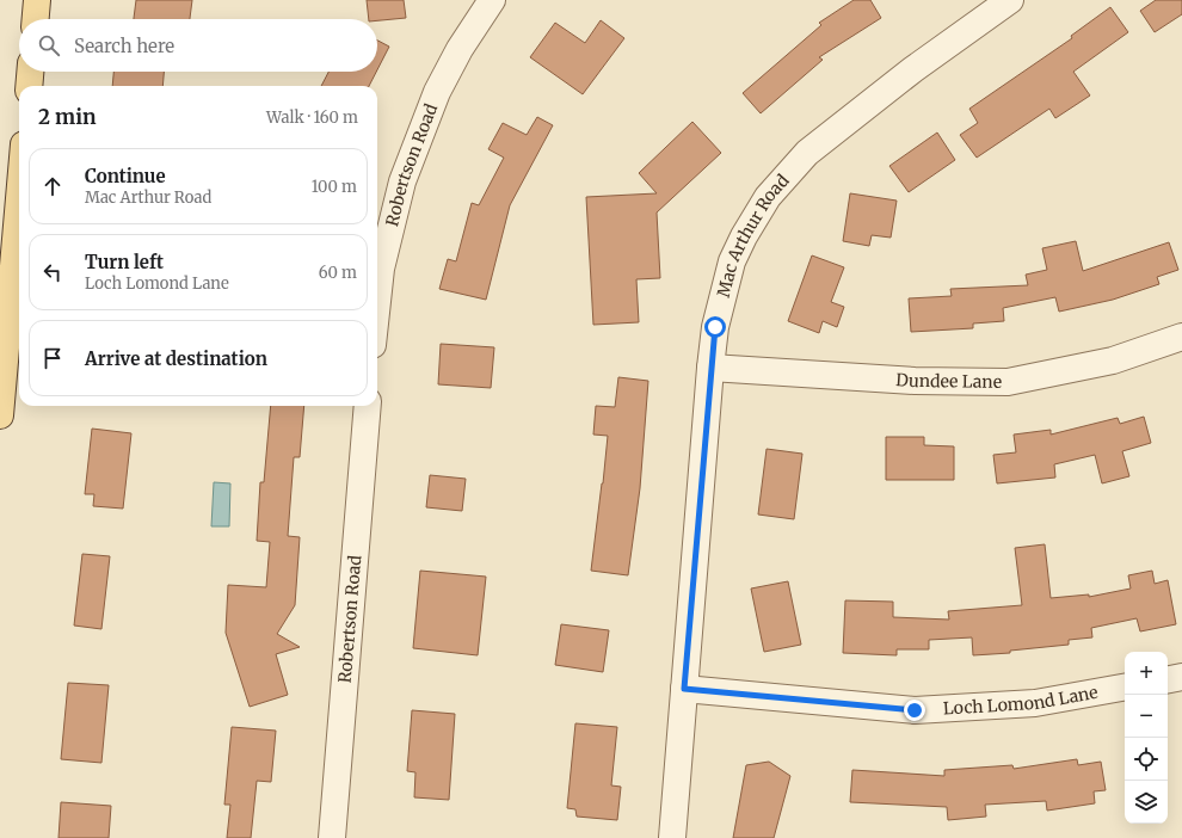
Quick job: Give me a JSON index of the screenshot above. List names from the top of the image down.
{
  "streets": {
    "street": [
      "Robertson Road",
      "Mac Arthur Road",
      "Dundee Lane",
      "Loch Lomond Lane"
    ]
  },
  "crossings": [
    ["Mac Arthur Road", "Dundee Lane"],
    ["Mac Arthur Road", "Loch Lomond Lane"]
  ],
  "page": {
    "search": "Search here",
    "heading": ["2 min", "Walk · 160 m"],
    "list": [
      ["Continue", "Mac Arthur Road", "100 m"],
      ["Turn left", "Loch Lomond Lane", "60 m"],
      "Arrive at destination"
    ],
    "map_buttons": ["+", "−"]
  }
}
